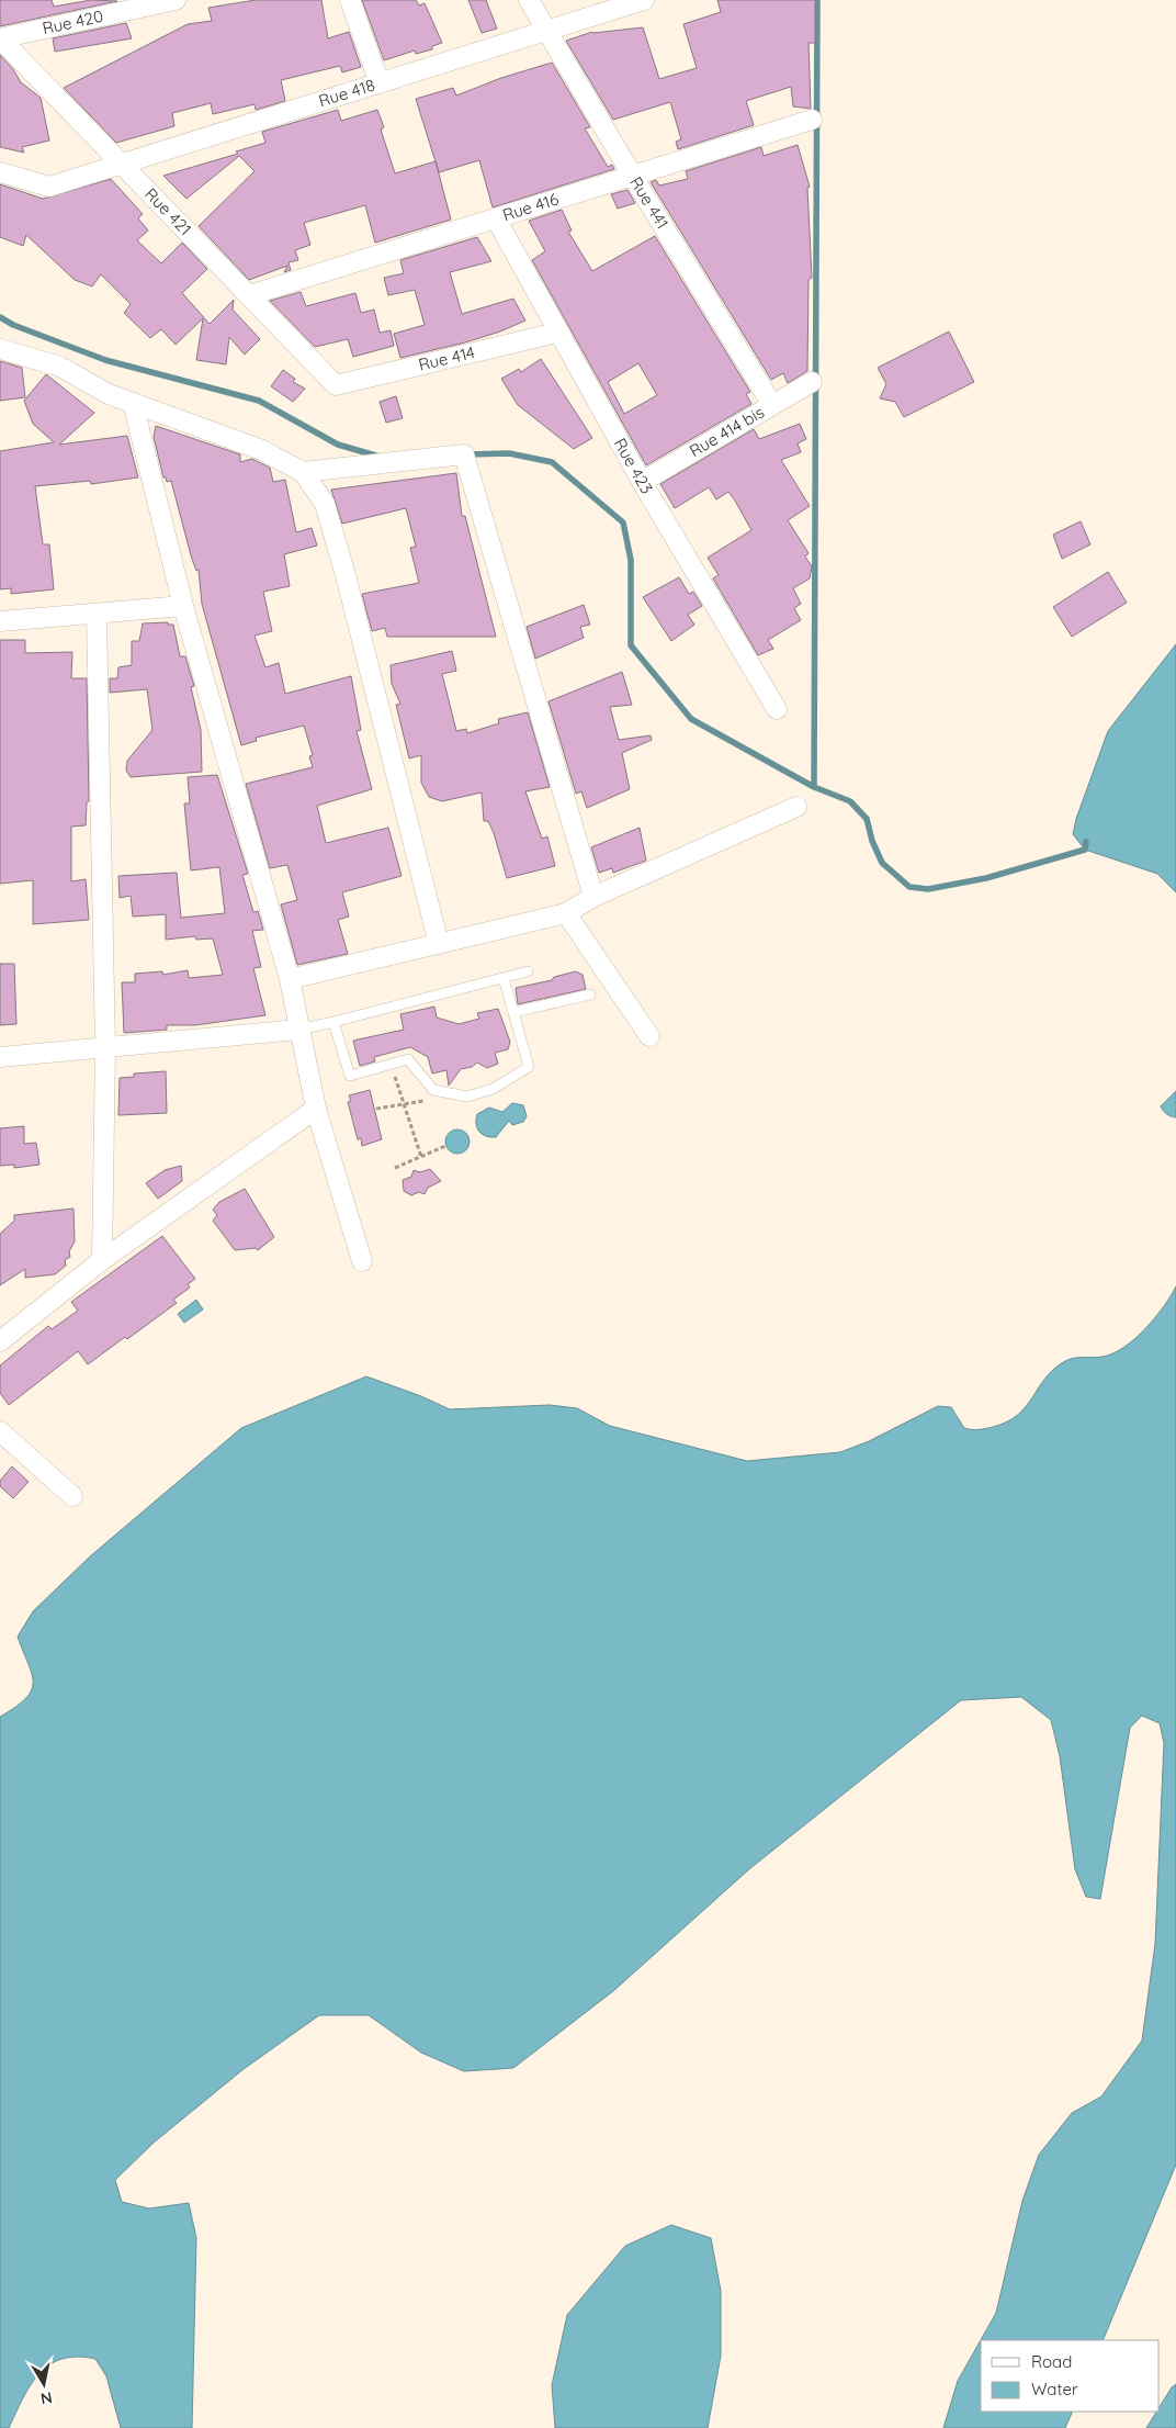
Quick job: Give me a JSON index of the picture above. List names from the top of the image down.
{
  "streets": {
    "street": [
      "Rue 420",
      "Rue 418",
      "Rue 441",
      "Rue 416",
      "Rue 421",
      "Rue 414",
      "Rue 414 bis",
      "Rue 423"
    ]
  },
  "crossings": [
    ["Rue 420", "Rue 421"],
    ["Rue 418", "Rue 441"],
    ["Rue 418", "Rue 421"],
    ["Rue 441", "Rue 416"],
    ["Rue 441", "Rue 414 bis"],
    ["Rue 416", "Rue 421"],
    ["Rue 416", "Rue 423"],
    ["Rue 421", "Rue 414"],
    ["Rue 414", "Rue 423"],
    ["Rue 414 bis", "Rue 423"]
  ],
  "legend": ["Road", "Water"],
  "north": "bottom"
}
